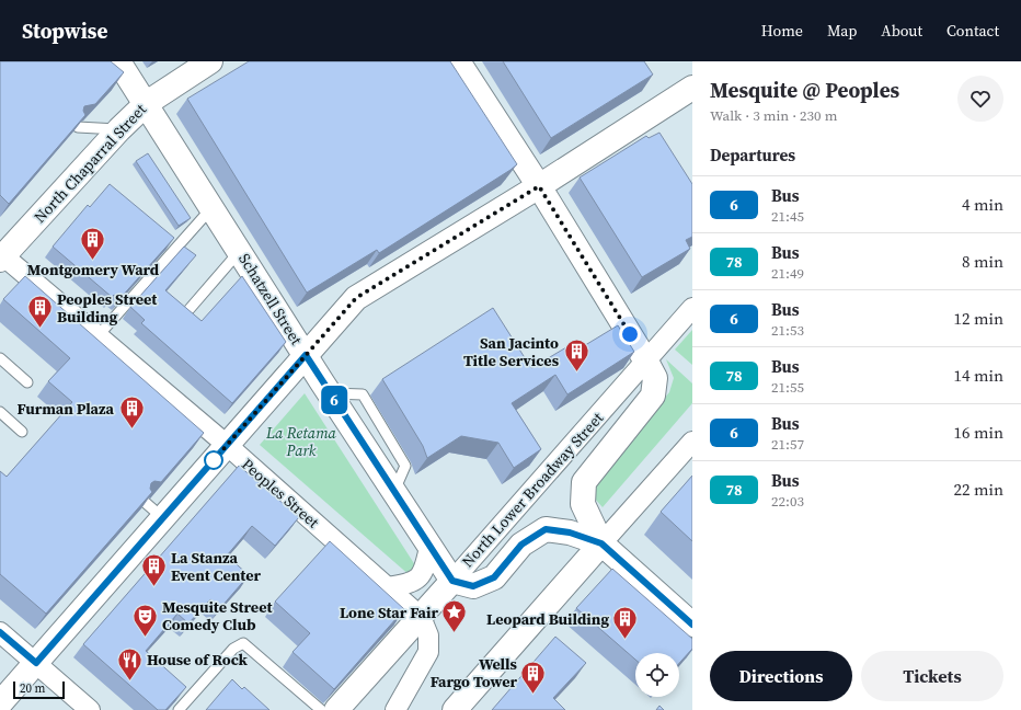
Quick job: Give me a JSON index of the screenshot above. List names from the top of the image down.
{
  "streets": {
    "main road": ["North Chaparral Street", "Schatzell Street", "North Lower Broadway Street"],
    "street": ["Peoples Street"]
  },
  "crossings": [
    ["North Chaparral Street", "Schatzell Street"],
    ["North Chaparral Street", "Peoples Street"],
    ["Schatzell Street", "North Lower Broadway Street"],
    ["North Lower Broadway Street", "Peoples Street"]
  ],
  "parks": ["La Retama Park"],
  "places": {
    "building": [
      "Montgomery Ward",
      "Peoples Street Building",
      "San Jacinto Title Services",
      "Furman Plaza",
      "La Stanza Event Center",
      "Leopard Building",
      "Wells Fargo Tower"
    ],
    "place": ["Lone Star Fair"],
    "theatre": ["Mesquite Street Comedy Club"],
    "restaurant": ["House of Rock"]
  },
  "lines": ["bus line 6"],
  "scale_bar": "20 m",
  "page": {
    "header": "Stopwise",
    "nav": [
      "Home",
      "Map",
      "About",
      "Contact"
    ],
    "on_map": "6",
    "heading": [
      ["Mesquite @ Peoples", "Walk · 3 min · 230 m"],
      "Departures"
    ],
    "list": [
      {
        "mark": "6",
        "name": "Bus",
        "note": "21:45",
        "value": "4 min"
      },
      {
        "mark": "78",
        "name": "Bus",
        "note": "21:49",
        "value": "8 min"
      },
      {
        "mark": "6",
        "name": "Bus",
        "note": "21:53",
        "value": "12 min"
      },
      {
        "mark": "78",
        "name": "Bus",
        "note": "21:55",
        "value": "14 min"
      },
      {
        "mark": "6",
        "name": "Bus",
        "note": "21:57",
        "value": "16 min"
      },
      {
        "mark": "78",
        "name": "Bus",
        "note": "22:03",
        "value": "22 min"
      }
    ],
    "buttons": ["Directions", "Tickets"],
    "scale": "20 m"
  }
}
